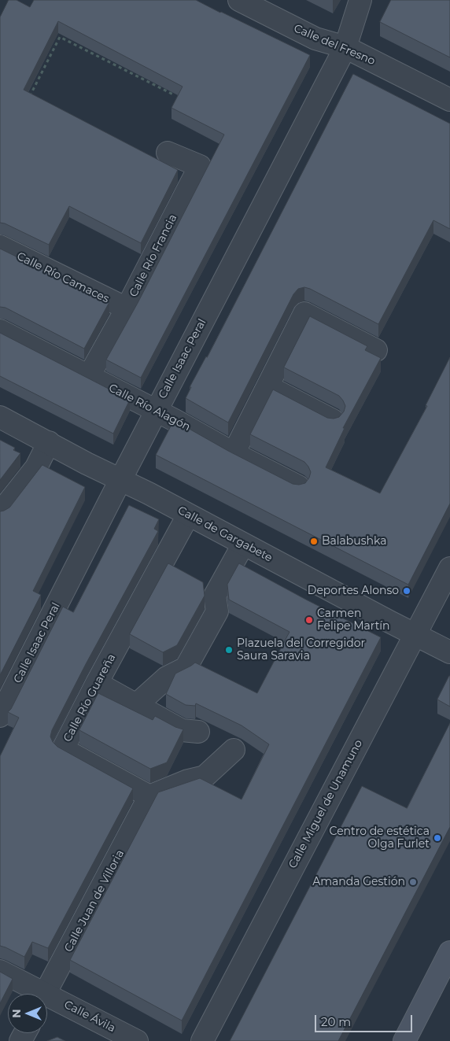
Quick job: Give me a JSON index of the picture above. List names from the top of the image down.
{
  "streets": {
    "street": [
      "Calle del Fresno",
      "Calle Río Francia",
      "Calle Río Camaces",
      "Calle Isaac Peral",
      "Calle Río Alagón",
      "Calle de Gargabete",
      "Calle Río Guareña",
      "Calle Miguel de Unamuno",
      "Calle Juan de Villoria",
      "Calle Ávila"
    ]
  },
  "crossings": [
    ["Calle del Fresno", "Calle Isaac Peral"],
    ["Calle Río Francia", "Calle Río Camaces"],
    ["Calle Río Francia", "Calle Río Alagón"],
    ["Calle Isaac Peral", "Calle Río Alagón"],
    ["Calle Isaac Peral", "Calle de Gargabete"],
    ["Calle de Gargabete", "Calle Río Guareña"],
    ["Calle de Gargabete", "Calle Miguel de Unamuno"],
    ["Calle Río Guareña", "Calle Juan de Villoria"]
  ],
  "places": [
    "Balabushka",
    "Deportes Alonso",
    "Carmen Felipe Martín",
    "Plazuela del Corregidor Saura Saravia",
    "Centro de estética Olga Furlet",
    "Amanda Gestión"
  ],
  "scale_bar": "20 m",
  "north": "left"
}
